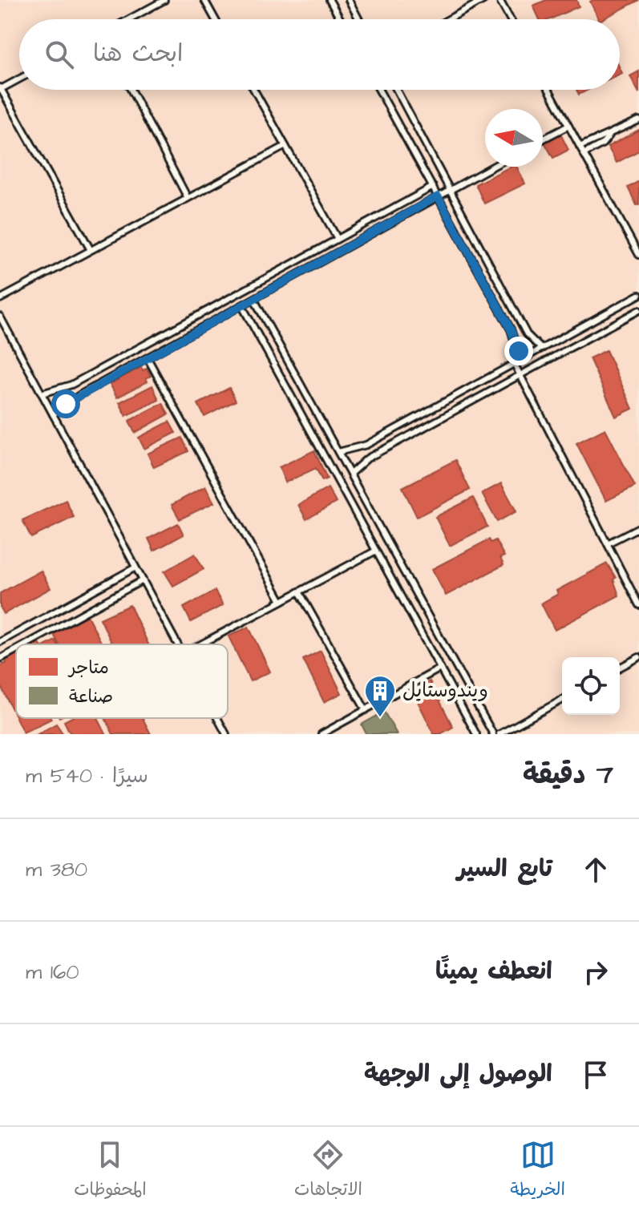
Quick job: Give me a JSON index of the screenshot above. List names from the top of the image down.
{
  "places": {
    "building": ["ويندوستايل"]
  },
  "legend": ["متاجر", "صناعة"],
  "north": "left",
  "page": {
    "search": "ابحث هنا",
    "heading": ["7 دقيقة", "سيرًا · 540 m"],
    "list": [
      ["تابع السير", "380 m"],
      ["انعطف يمينًا", "160 m"],
      "الوصول إلى الوجهة"
    ],
    "nav": ["الخريطة", "الاتجاهات", "المحفوظات"]
  }
}
